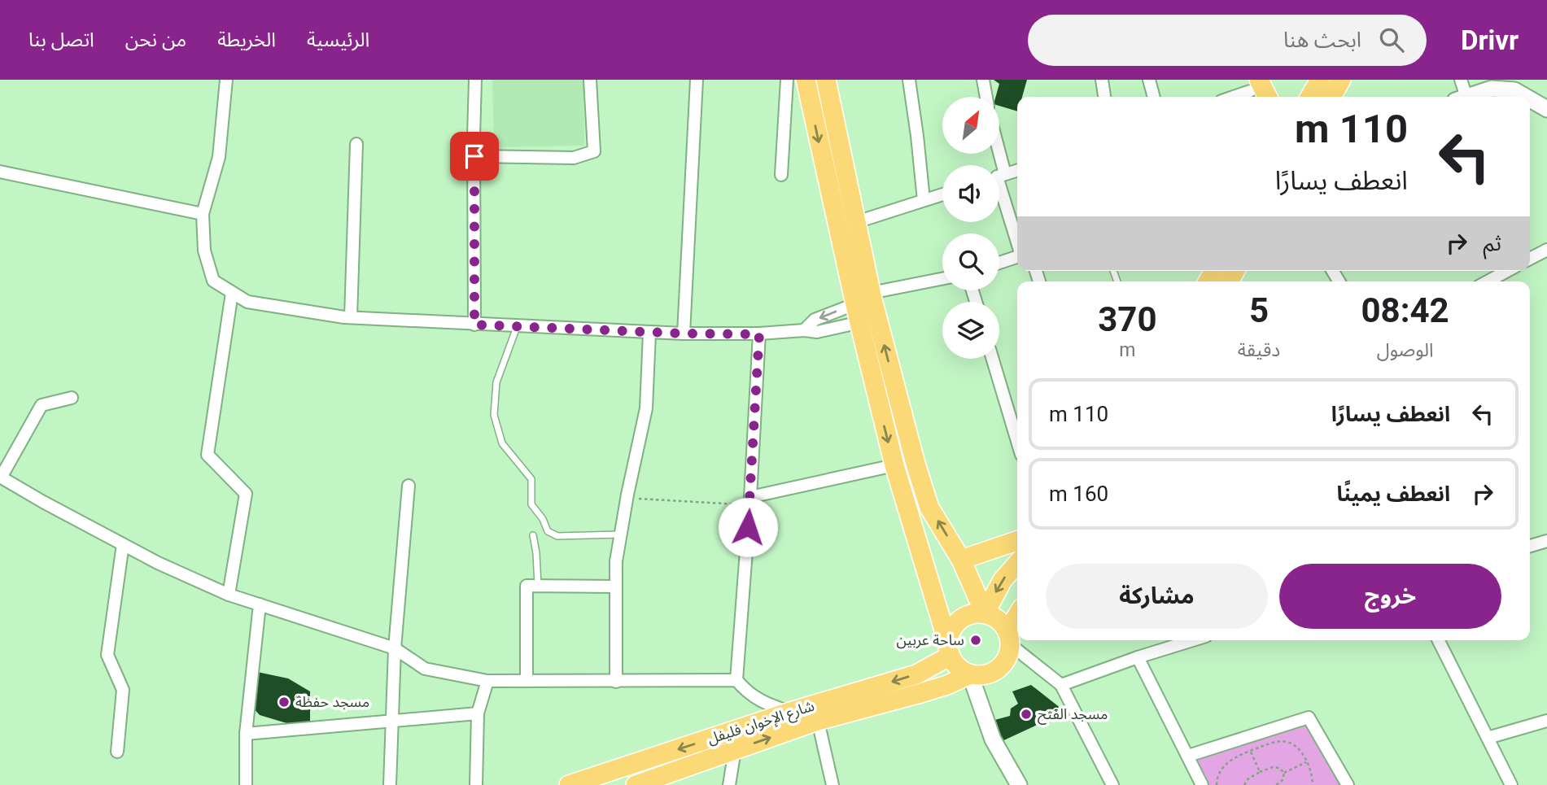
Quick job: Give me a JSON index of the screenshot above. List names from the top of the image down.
{
  "streets": {
    "main road": ["شارع الإخوان فليفل"]
  },
  "places": ["ساحة عربين", "مسجد حفظة", "مسجد الفتح"],
  "north": "top right",
  "page": {
    "header": "Drivr",
    "search": "ابحث هنا",
    "nav": [
      "الرئيسية",
      "الخريطة",
      "من نحن",
      "اتصل بنا"
    ],
    "turn": ["110 m", "انعطف يسارًا"],
    "then": "ثم",
    "eta": [
      "08:42",
      "الوصول",
      "5",
      "دقيقة",
      "370",
      "m"
    ],
    "list": [
      {
        "name": "انعطف يسارًا",
        "value": "110 m"
      },
      {
        "name": "انعطف يمينًا",
        "value": "160 m"
      }
    ],
    "buttons": ["خروج", "مشاركة"]
  }
}
